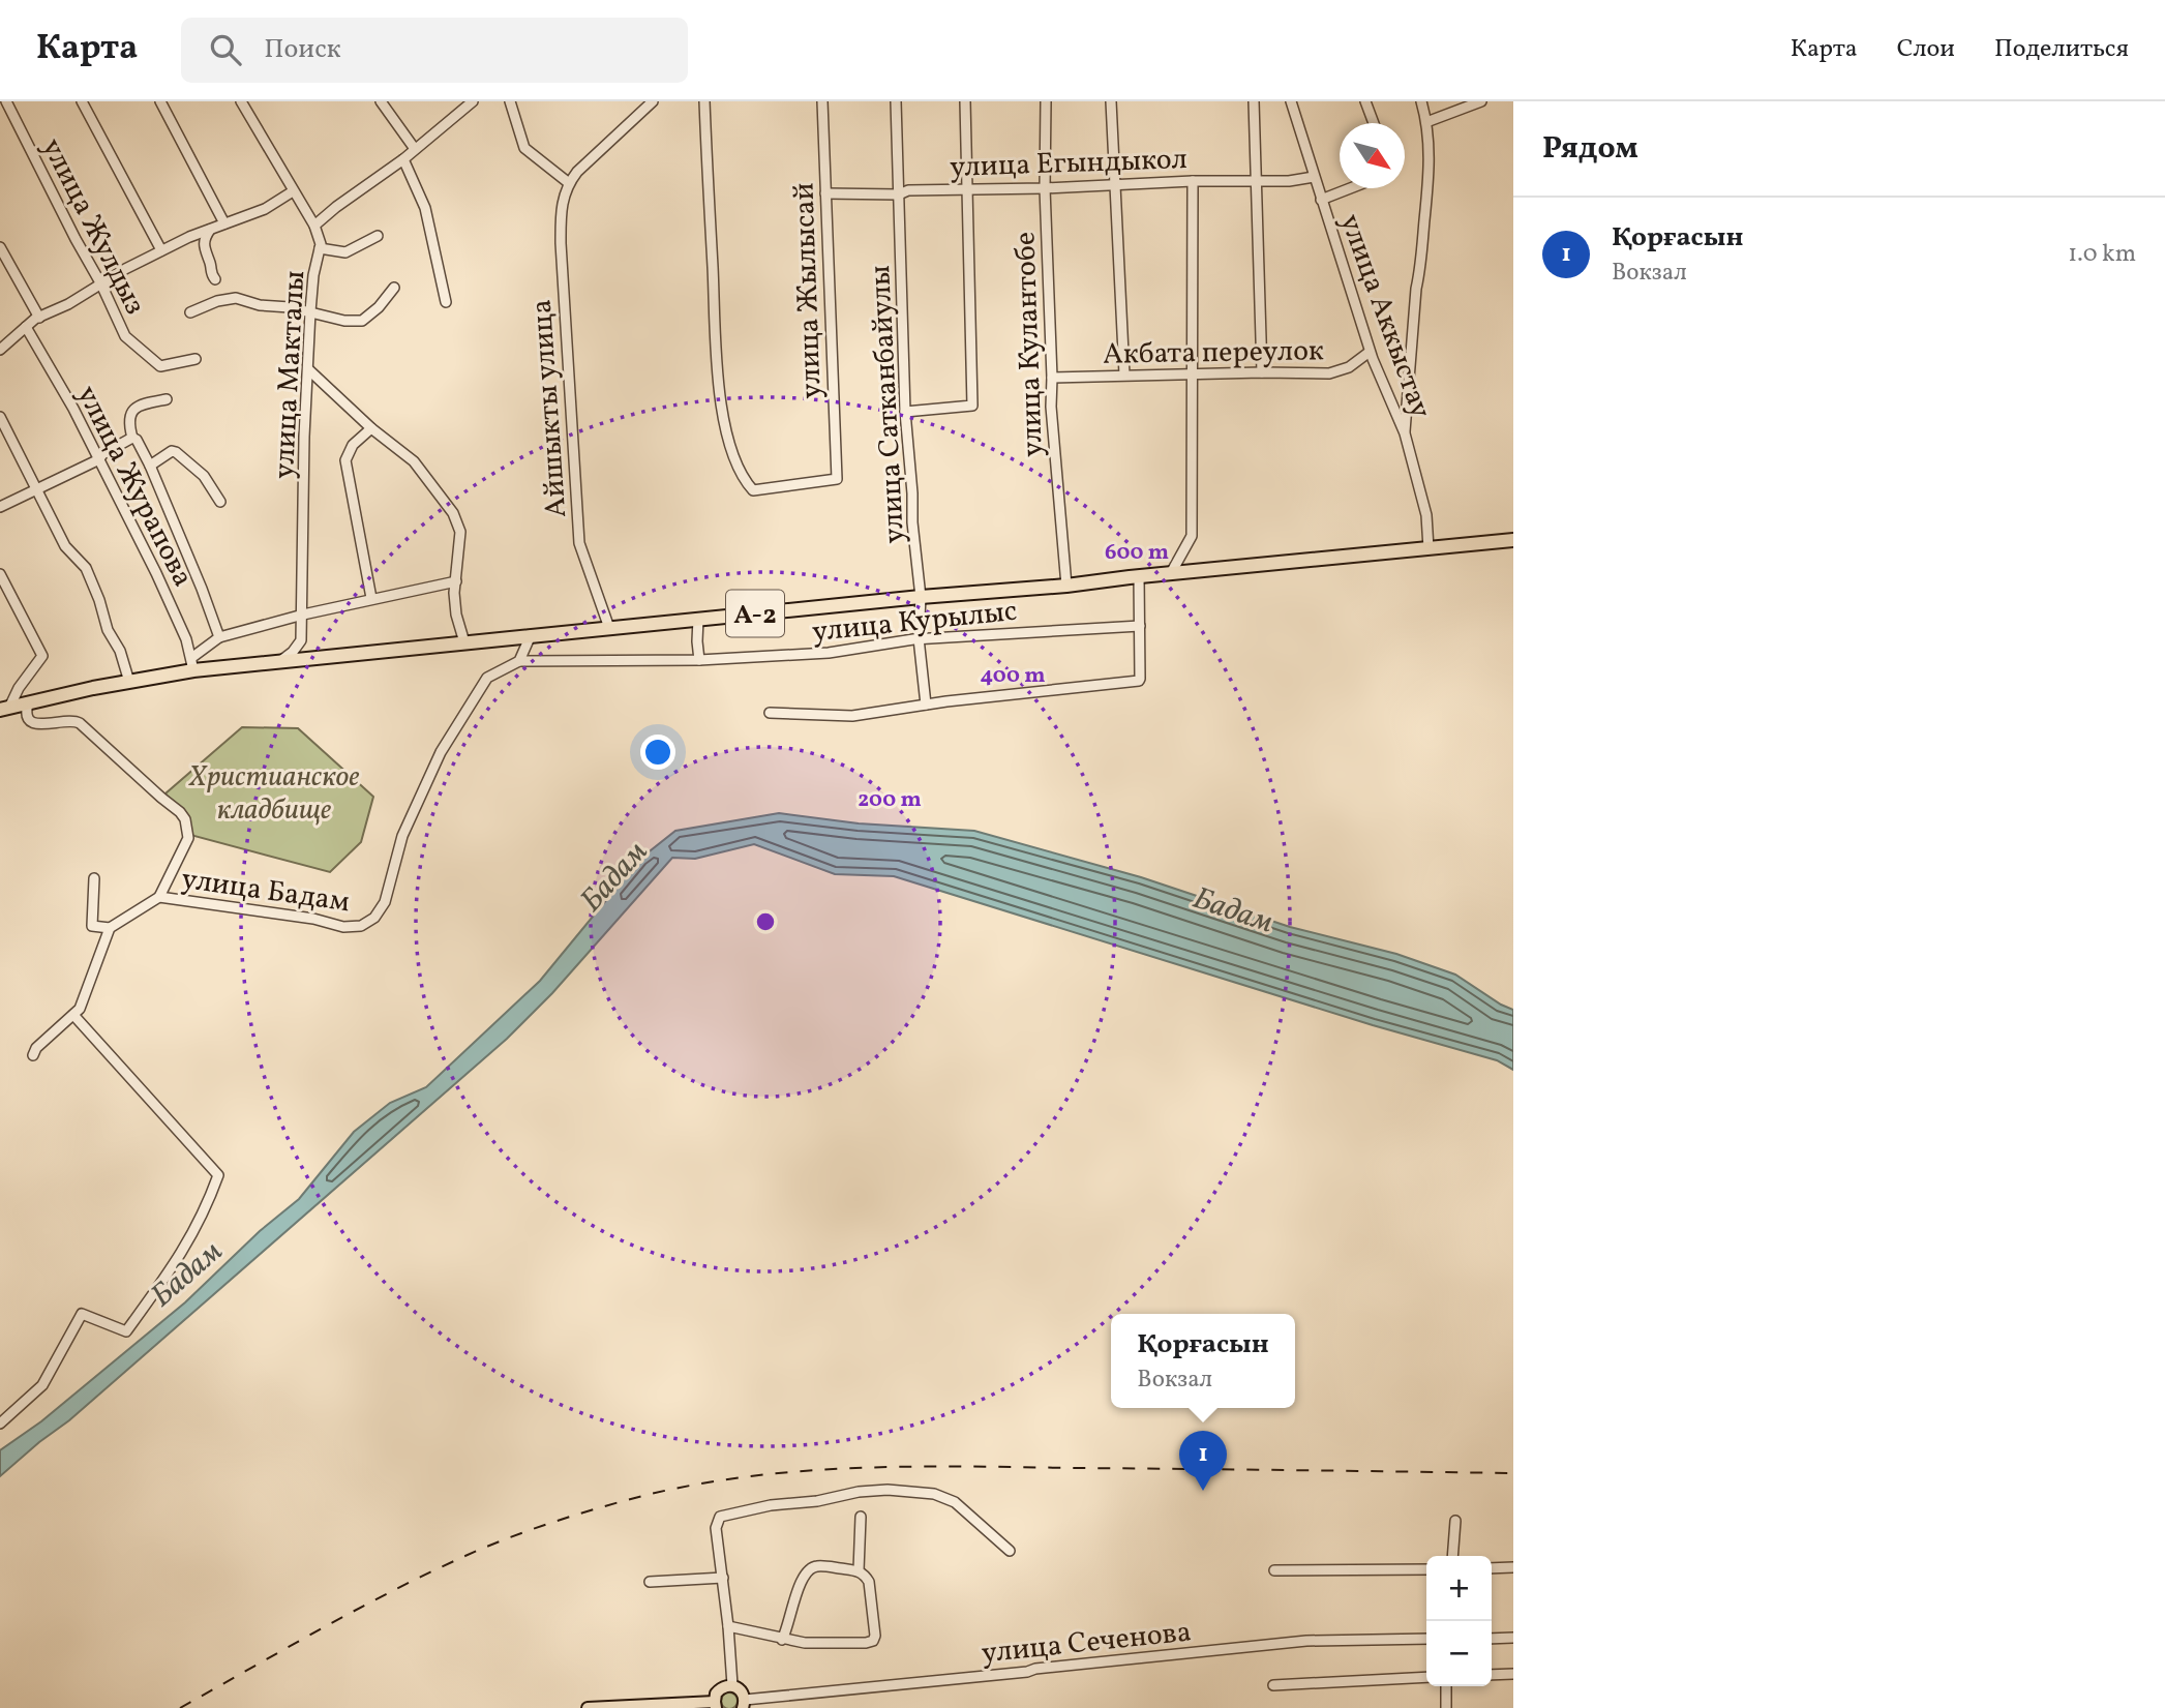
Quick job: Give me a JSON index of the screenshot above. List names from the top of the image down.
{
  "streets": {
    "highway": ["A-2"],
    "street": [
      "улица Егындыкол",
      "улица Жулдыз",
      "улица Жылысай",
      "улица Аккыстау",
      "улица Кулантобе",
      "Акбата переулок",
      "улица Макталы",
      "улица Сатканбайулы",
      "Айшыкты улица",
      "улица Журапова",
      "улица Курылыс",
      "улица Бадам",
      "улица Сеченова"
    ]
  },
  "crossings": [
    ["улица Егындыкол", "улица Жылысай"],
    ["улица Егындыкол", "улица Аккыстау"],
    ["улица Егындыкол", "улица Кулантобе"],
    ["улица Егындыкол", "улица Сатканбайулы"],
    ["улица Аккыстау", "Акбата переулок"],
    ["улица Аккыстау", "A-2"],
    ["улица Кулантобе", "Акбата переулок"],
    ["улица Кулантобе", "A-2"],
    ["улица Макталы", "A-2"],
    ["улица Сатканбайулы", "A-2"],
    ["улица Сатканбайулы", "улица Курылыс"],
    ["Айшыкты улица", "A-2"],
    ["улица Журапова", "A-2"],
    ["улица Курылыс", "улица Бадам"]
  ],
  "water": ["Бадам"],
  "parks": ["Христианское кладбище"],
  "north": "bottom right",
  "page": {
    "header": "Карта",
    "search": "Поиск",
    "nav": ["Карта", "Слои", "Поделиться"],
    "heading": "Рядом",
    "list": [
      {
        "mark": "1",
        "name": "Қорғасын",
        "note": "Вокзал",
        "value": "1.0 km"
      }
    ],
    "popup": ["Қорғасын", "Вокзал"],
    "pins": "1",
    "map_buttons": ["+", "−"]
  },
  "rings": ["600 m", "400 m", "200 m"]
}
